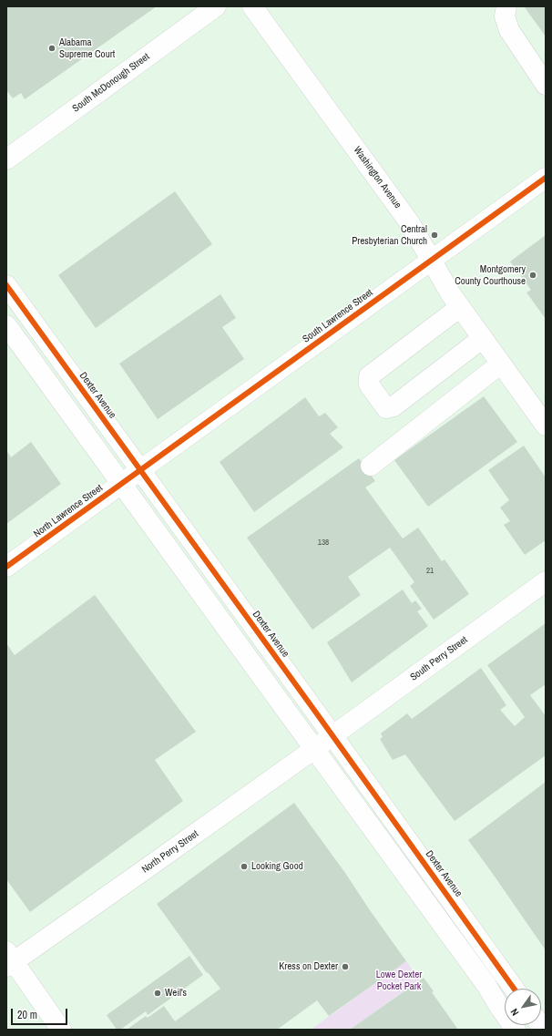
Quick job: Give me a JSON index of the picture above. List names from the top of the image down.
{
  "streets": {
    "street": [
      "South McDonough Street",
      "Washington Avenue",
      "South Lawrence Street",
      "Dexter Avenue",
      "North Lawrence Street",
      "South Perry Street",
      "North Perry Street"
    ]
  },
  "crossings": [
    ["Washington Avenue", "South Lawrence Street"],
    ["South Lawrence Street", "Dexter Avenue"],
    ["South Lawrence Street", "North Lawrence Street"],
    ["Dexter Avenue", "North Lawrence Street"],
    ["Dexter Avenue", "South Perry Street"],
    ["Dexter Avenue", "North Perry Street"],
    ["South Perry Street", "North Perry Street"]
  ],
  "parks": ["Lowe Dexter Pocket Park"],
  "places": [
    "Alabama Supreme Court",
    "Central Presbyterian Church",
    "Montgomery County Courthouse",
    "Looking Good",
    "Kress on Dexter",
    "Weil's"
  ],
  "house_numbers": ["138", "21"],
  "scale_bar": "20 m",
  "north": "bottom left"
}
